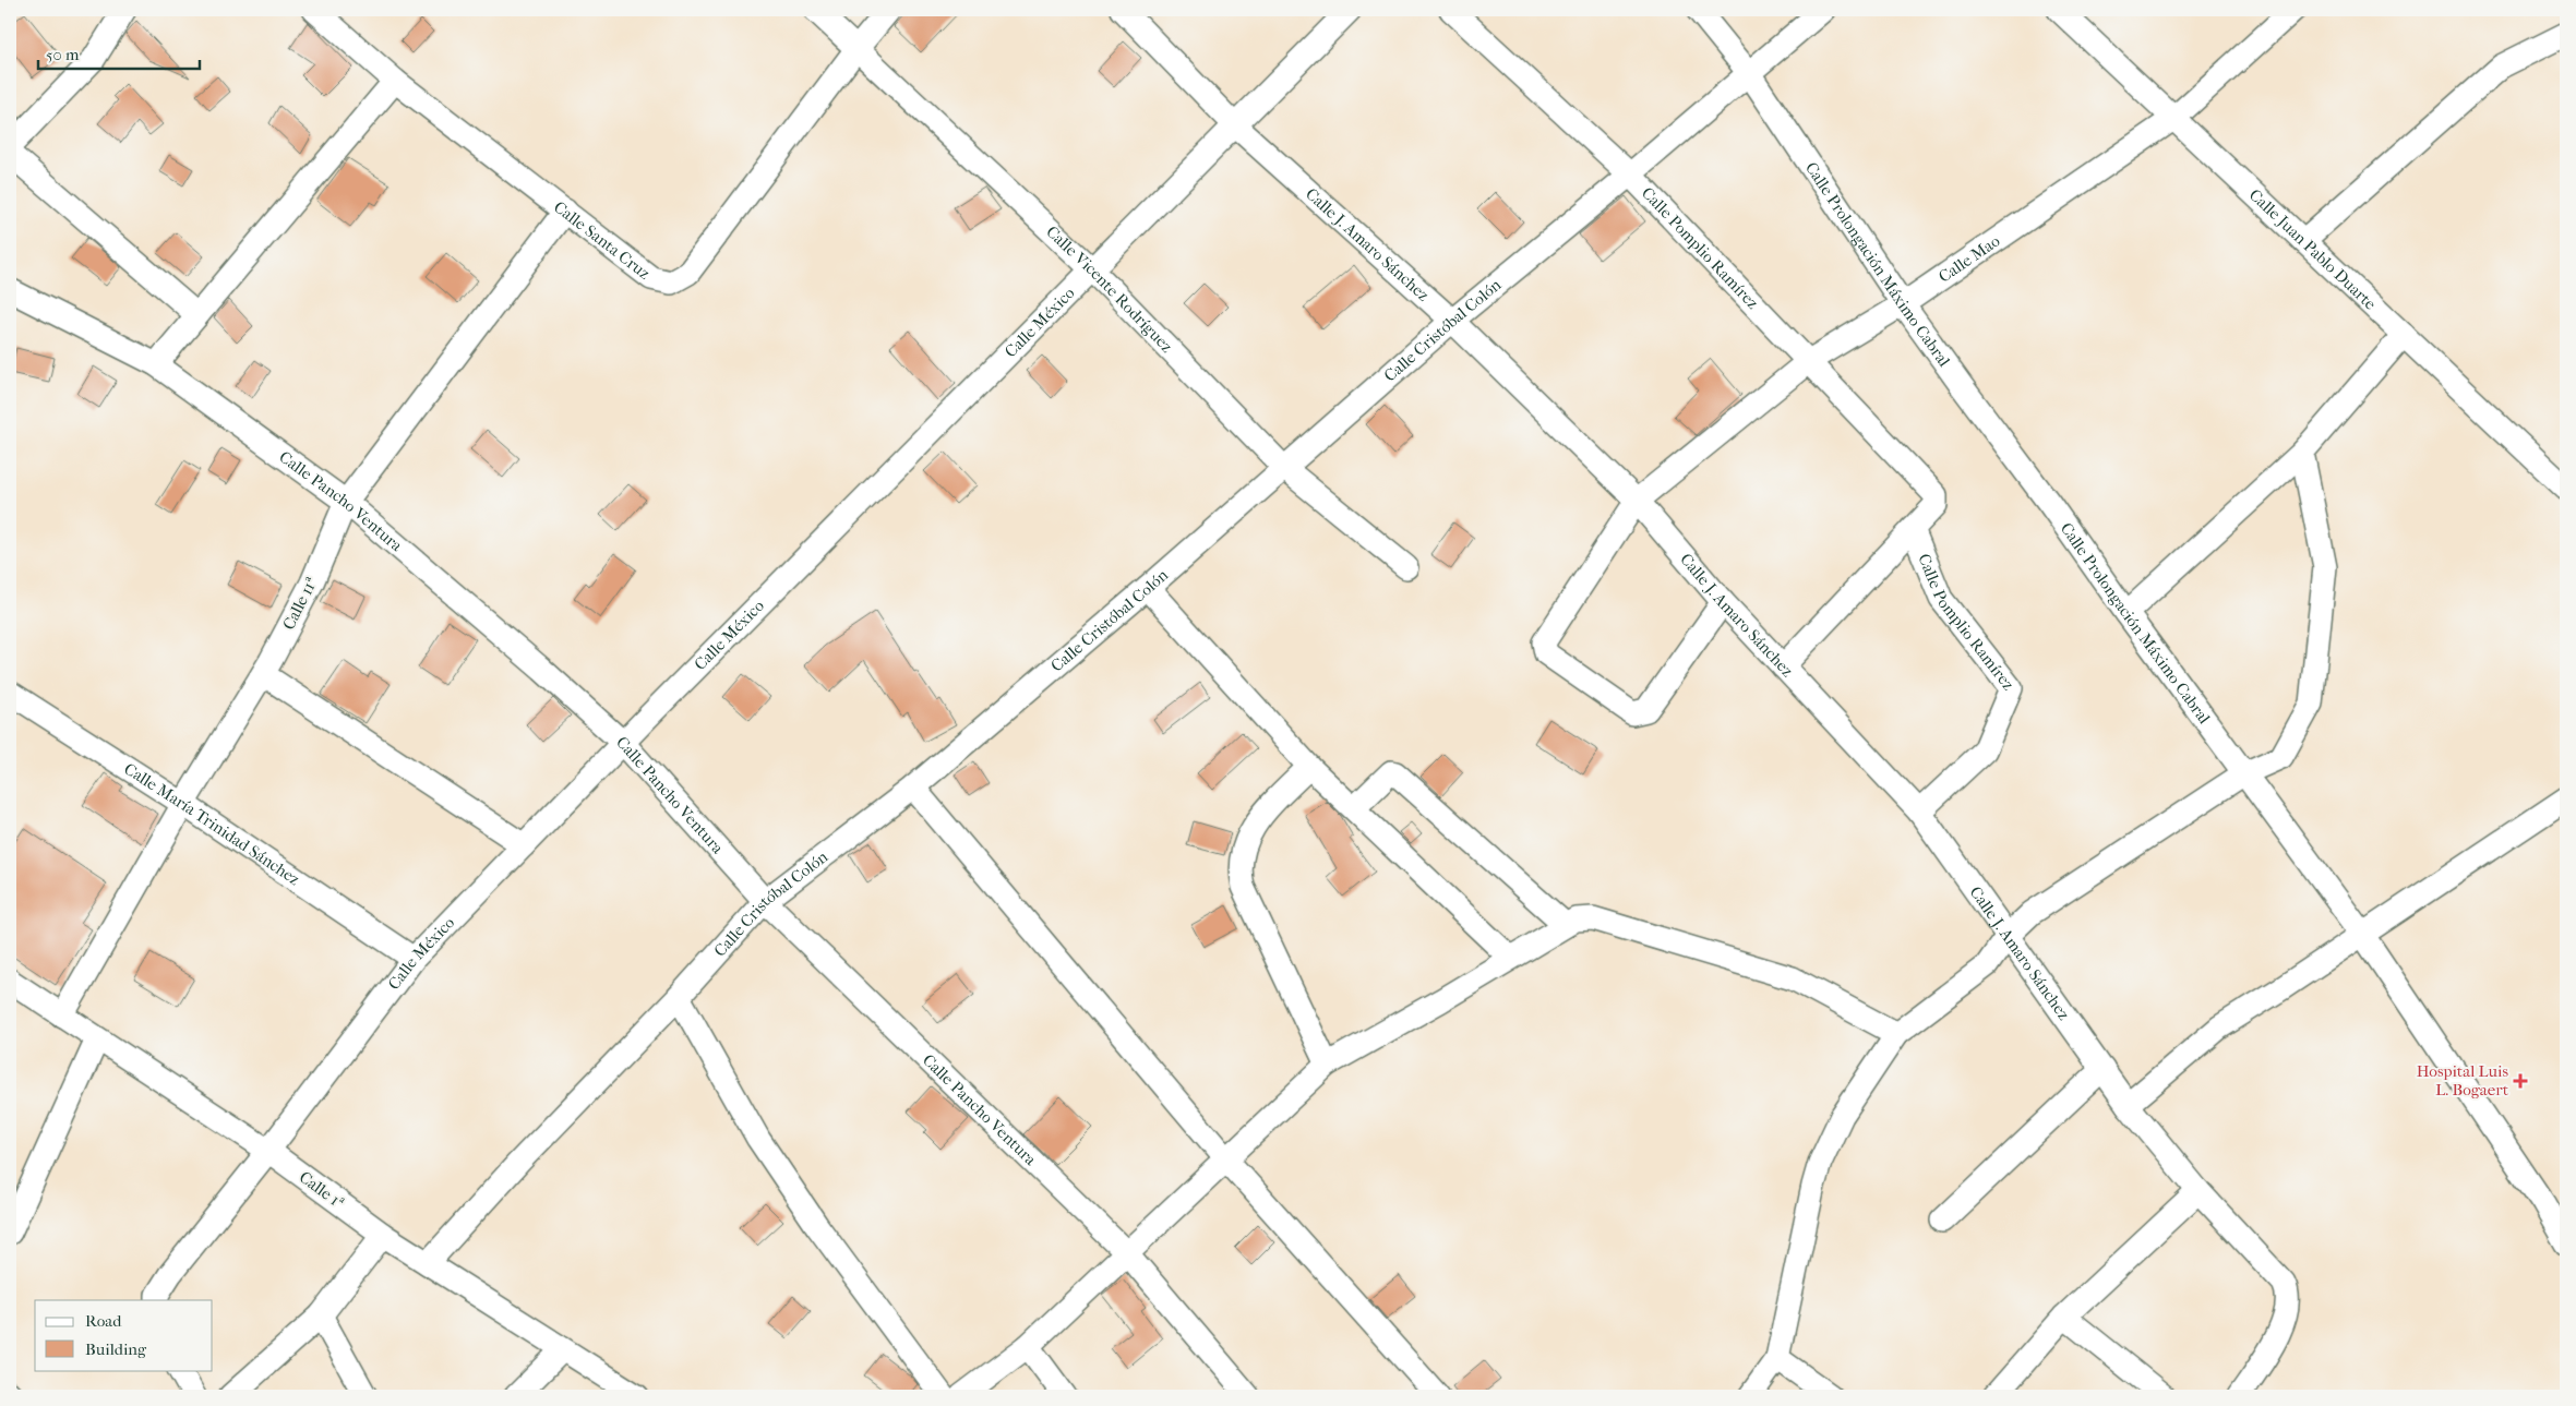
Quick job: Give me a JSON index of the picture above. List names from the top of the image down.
{
  "streets": {
    "street": [
      "Calle Santa Cruz",
      "Calle J. Amaro Sánchez",
      "Calle Pomplio Ramírez",
      "Calle Juan Pablo Duarte",
      "Calle Mao",
      "Calle Prolongación Máximo Cabral",
      "Calle Vicente Rodríguez",
      "Calle México",
      "Calle Cristóbal Colón",
      "Calle Pancho Ventura",
      "Calle 11ª",
      "Calle María Trinidad Sánchez",
      "Calle 1ª"
    ]
  },
  "crossings": [
    ["Calle Santa Cruz", "Calle Vicente Rodríguez"],
    ["Calle Santa Cruz", "Calle 11ª"],
    ["Calle J. Amaro Sánchez", "Calle Pomplio Ramírez"],
    ["Calle J. Amaro Sánchez", "Calle Mao"],
    ["Calle J. Amaro Sánchez", "Calle México"],
    ["Calle J. Amaro Sánchez", "Calle Cristóbal Colón"],
    ["Calle Pomplio Ramírez", "Calle Mao"],
    ["Calle Pomplio Ramírez", "Calle Cristóbal Colón"],
    ["Calle Juan Pablo Duarte", "Calle Mao"],
    ["Calle Mao", "Calle Prolongación Máximo Cabral"],
    ["Calle Prolongación Máximo Cabral", "Calle Cristóbal Colón"],
    ["Calle Vicente Rodríguez", "Calle México"],
    ["Calle Vicente Rodríguez", "Calle Cristóbal Colón"],
    ["Calle México", "Calle Pancho Ventura"],
    ["Calle México", "Calle María Trinidad Sánchez"],
    ["Calle México", "Calle 1ª"],
    ["Calle Cristóbal Colón", "Calle Pancho Ventura"],
    ["Calle Cristóbal Colón", "Calle 1ª"],
    ["Calle Pancho Ventura", "Calle 11ª"],
    ["Calle 11ª", "Calle María Trinidad Sánchez"],
    ["Calle 11ª", "Calle 1ª"]
  ],
  "places": {
    "health": ["Hospital Luis L. Bogaert"]
  },
  "legend": ["Road", "Building"],
  "scale_bar": "50 m"
}
